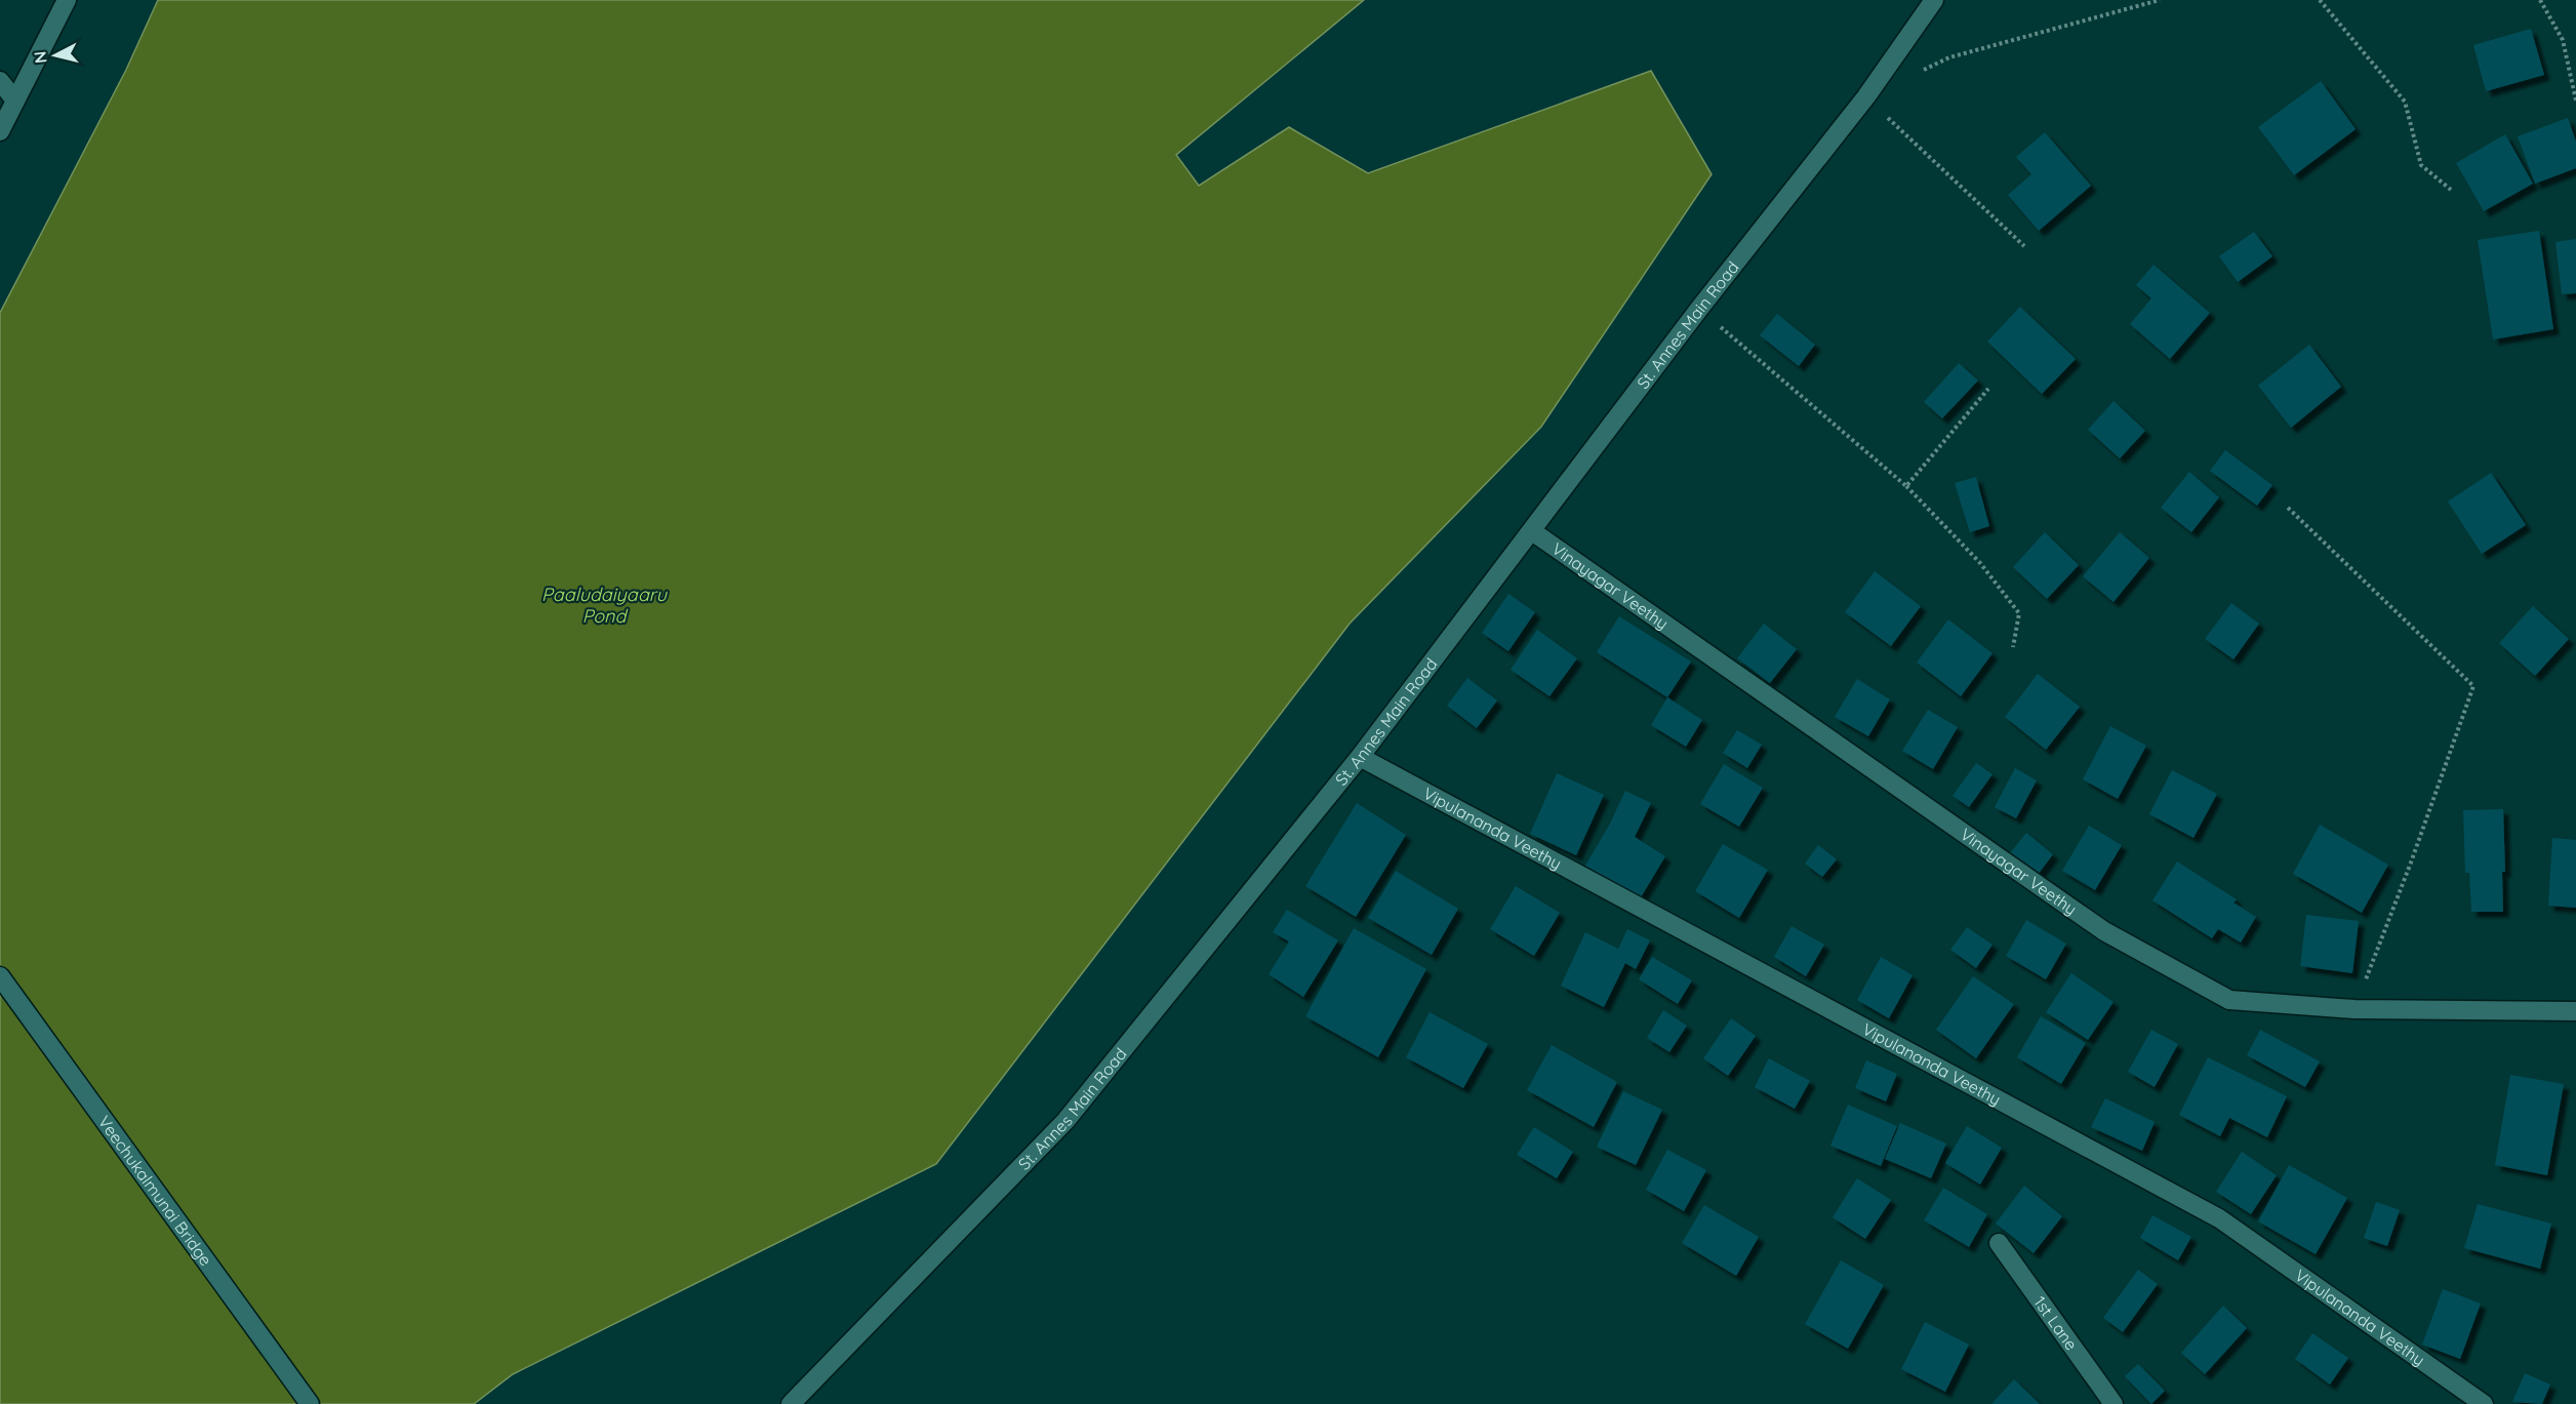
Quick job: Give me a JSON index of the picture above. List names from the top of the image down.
{
  "streets": {
    "street": [
      "St. Annes Main Road",
      "Vinayagar Veethy",
      "Vipulananda Veethy",
      "Veechukalmunai Bridge",
      "1st Lane"
    ]
  },
  "crossings": [
    ["St. Annes Main Road", "Vinayagar Veethy"],
    ["St. Annes Main Road", "Vipulananda Veethy"]
  ],
  "water": ["Paaludaiyaaru Pond"],
  "north": "left"
}
